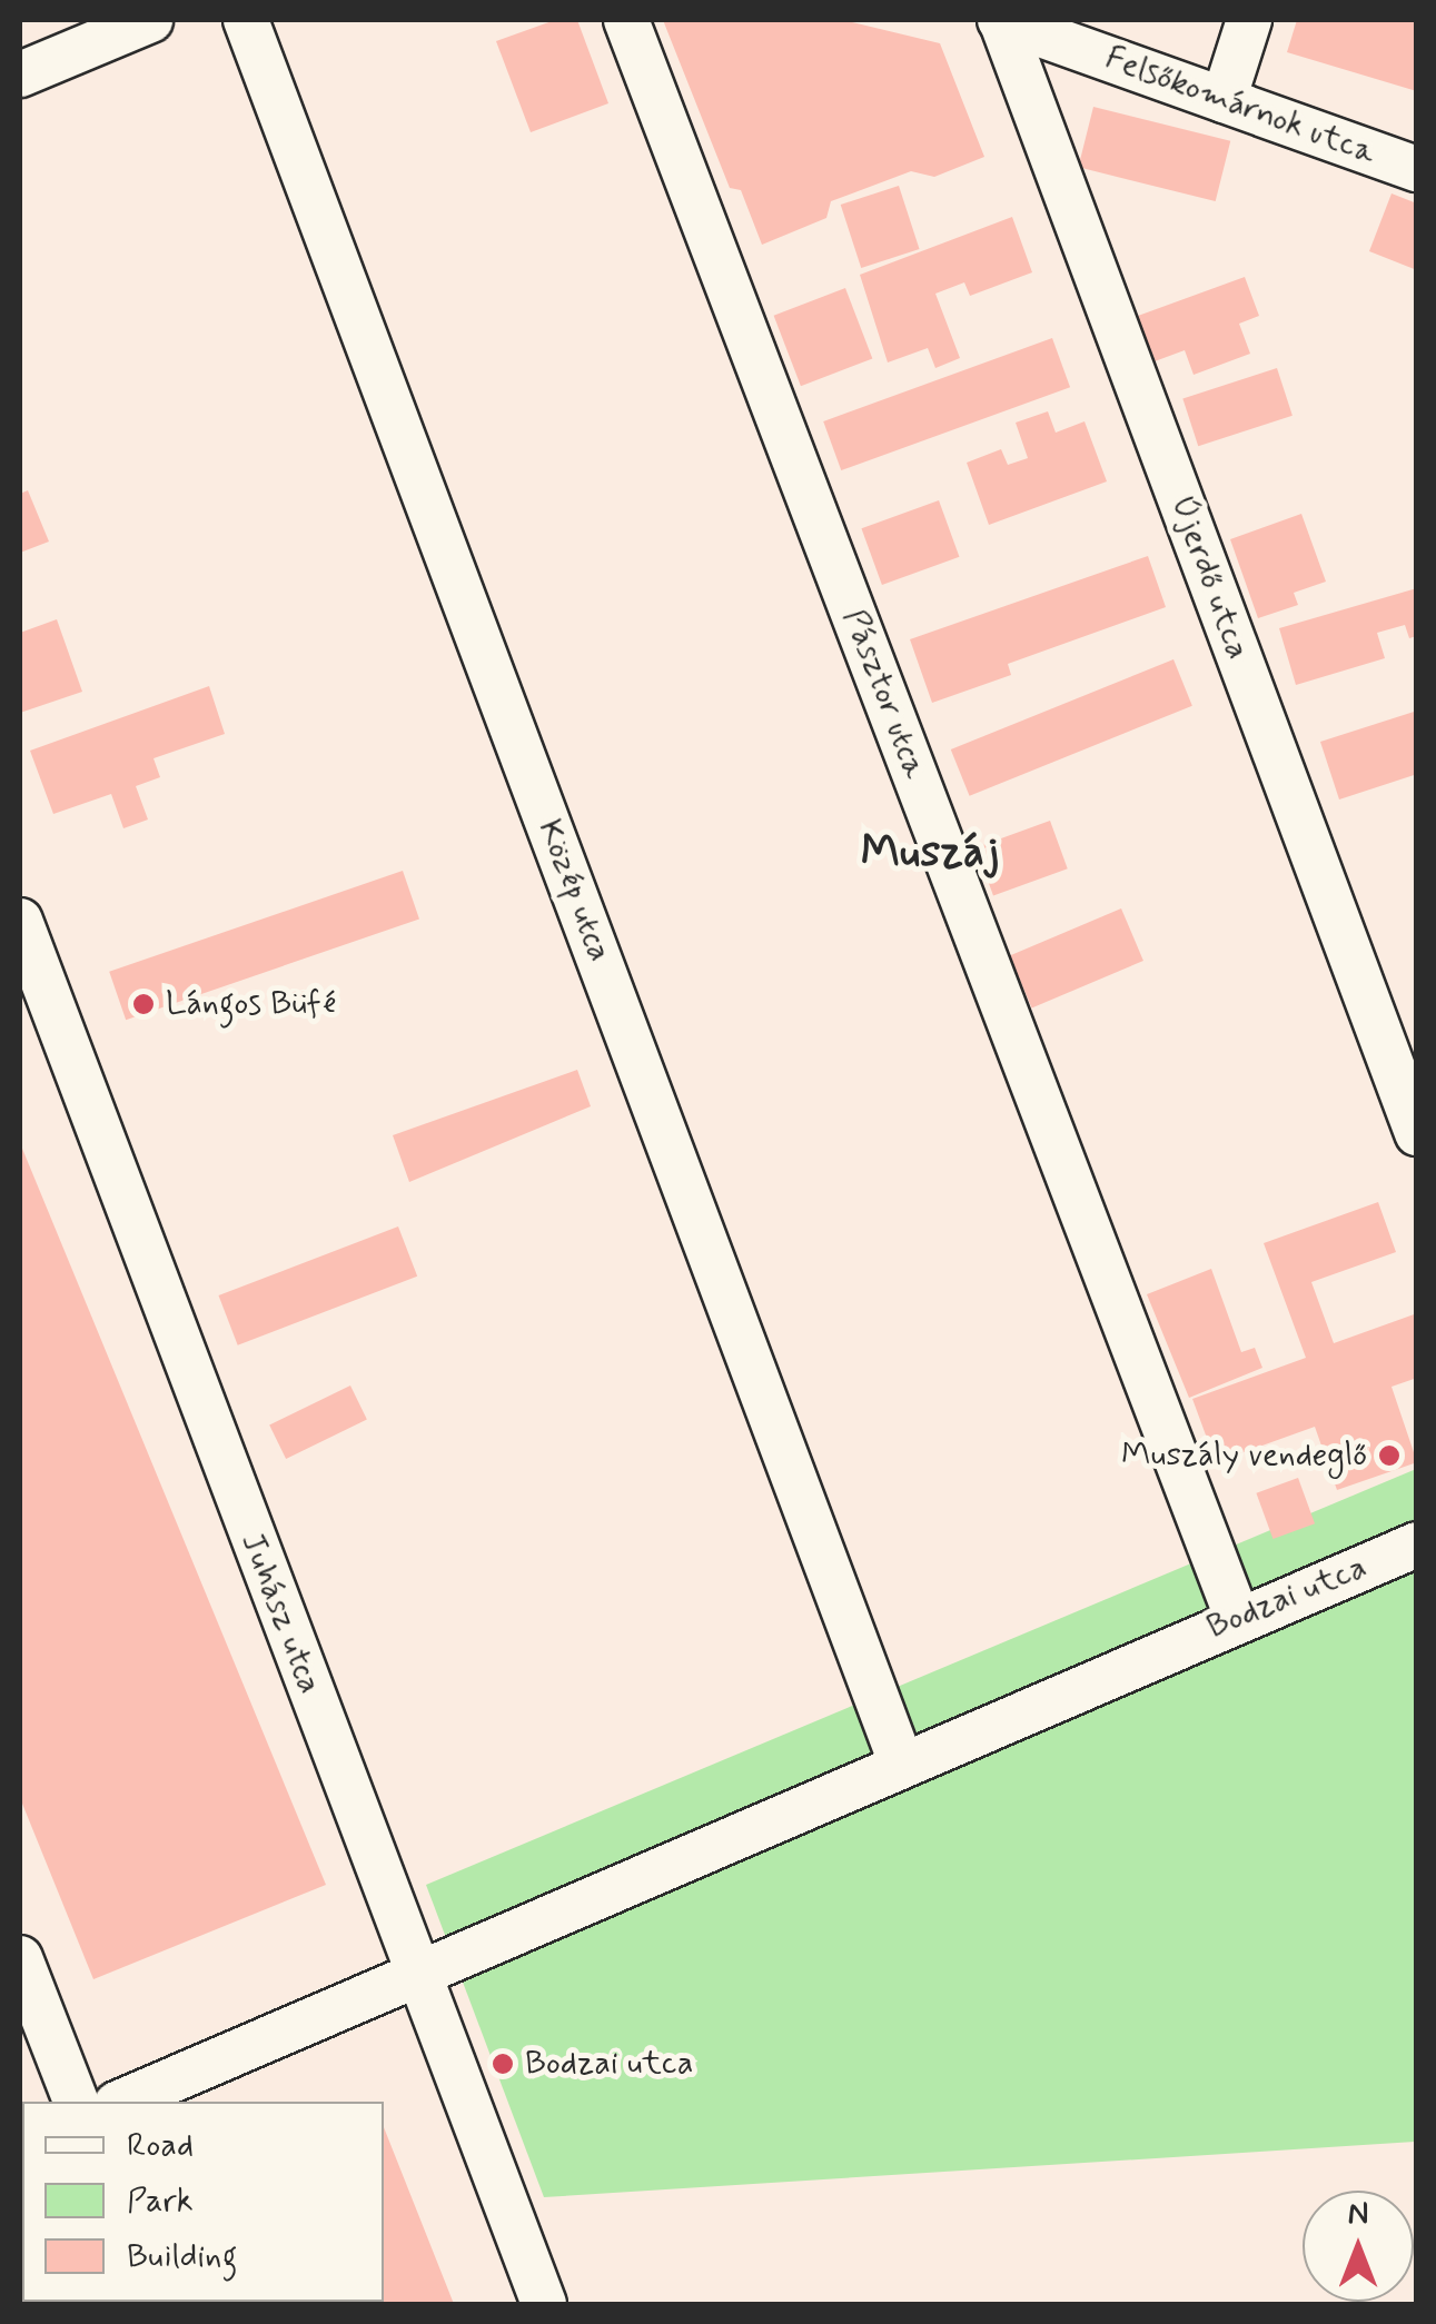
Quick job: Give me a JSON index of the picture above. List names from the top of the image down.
{
  "streets": {
    "street": [
      "Felsőkomárnok utca",
      "Újerdő utca",
      "Pásztor utca",
      "Közép utca",
      "Bodzai utca",
      "Juhász utca"
    ]
  },
  "crossings": [
    ["Felsőkomárnok utca", "Újerdő utca"],
    ["Pásztor utca", "Bodzai utca"],
    ["Közép utca", "Bodzai utca"],
    ["Bodzai utca", "Juhász utca"]
  ],
  "districts": ["Muszáj"],
  "places": ["Lángos Büfé", "Muszály vendeglő", "Bodzai utca"],
  "legend": ["Road", "Park", "Building"],
  "north": "top"
}
